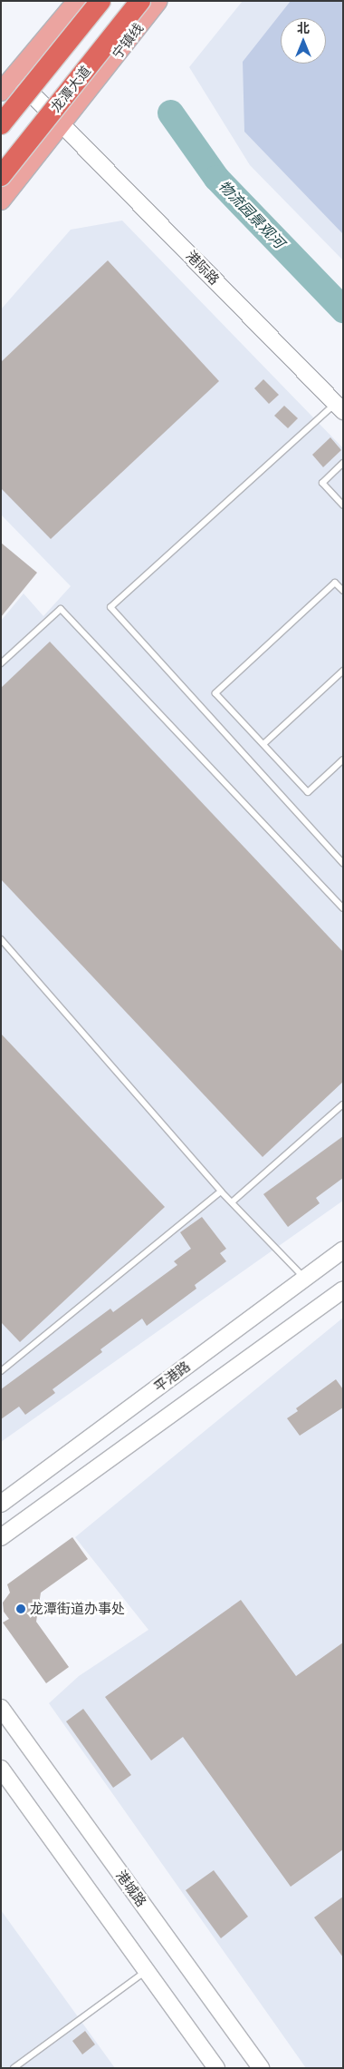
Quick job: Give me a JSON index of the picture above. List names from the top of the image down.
{
  "streets": {
    "highway": ["龙潭大道"],
    "main road": ["宁镇线"],
    "street": ["港际路", "平港路", "港城路"]
  },
  "crossings": [
    ["宁镇线", "港际路"]
  ],
  "water": ["物流园景观河"],
  "places": ["龙潭街道办事处"],
  "north": "top"
}
